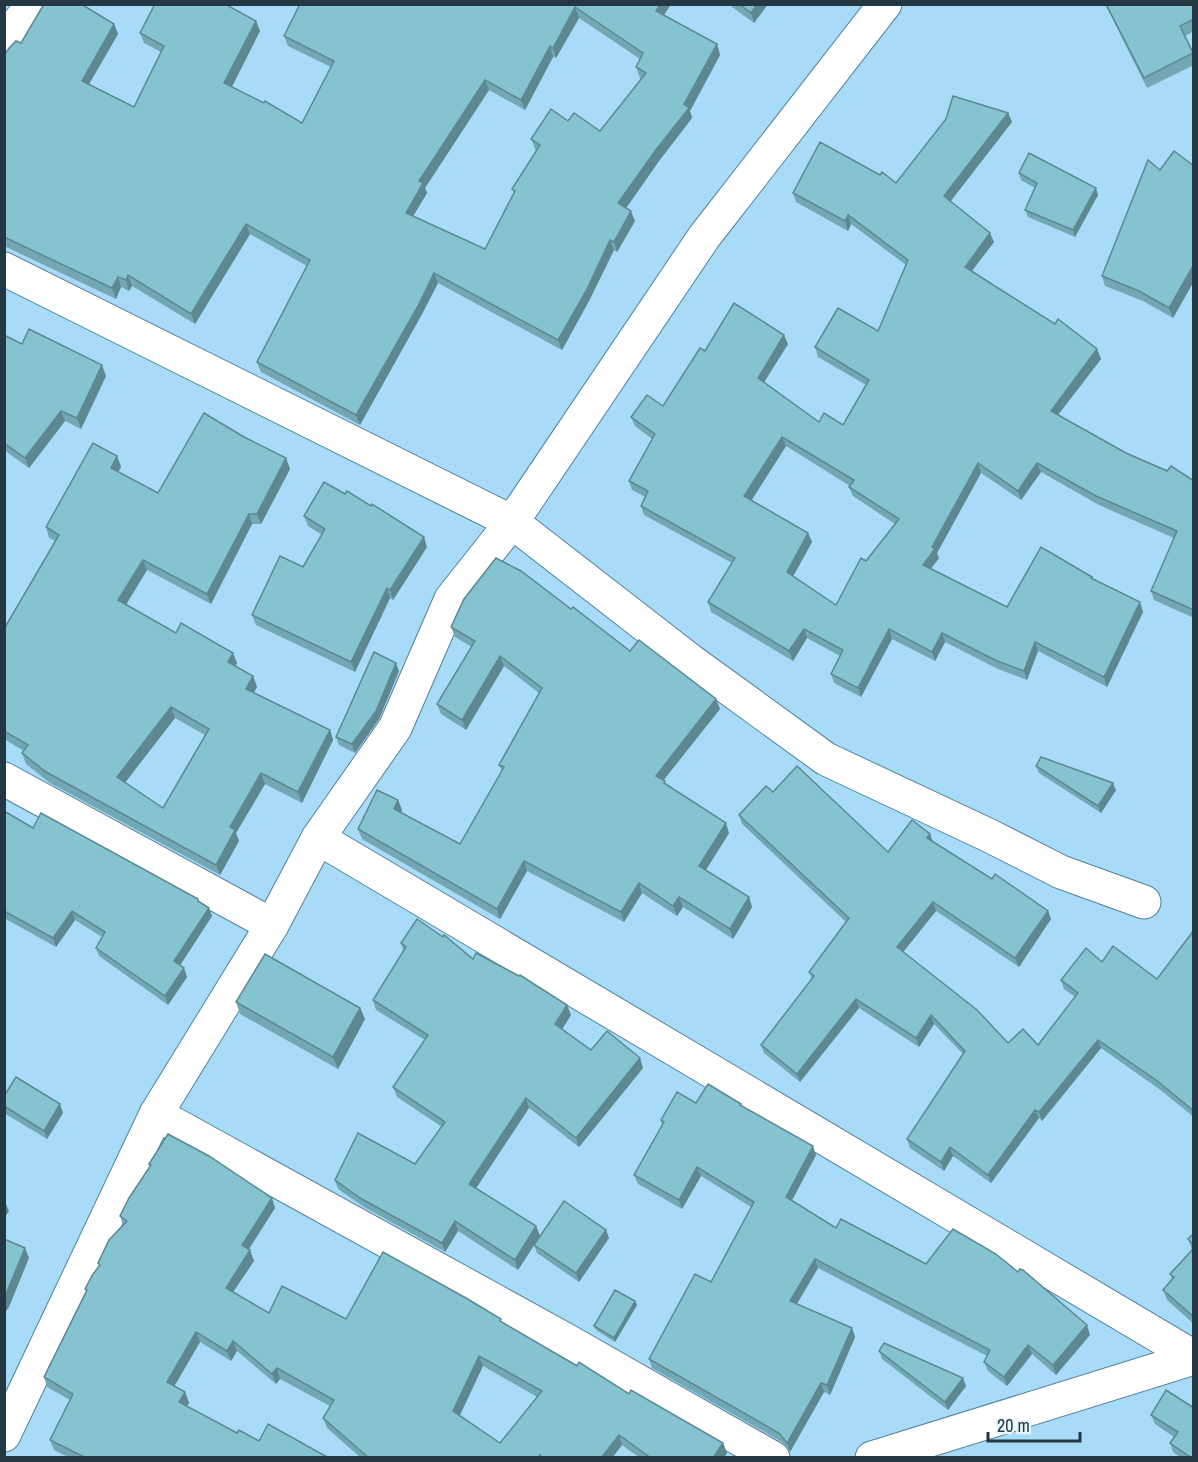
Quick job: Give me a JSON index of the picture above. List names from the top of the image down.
{
  "scale_bar": "20 m"
}
